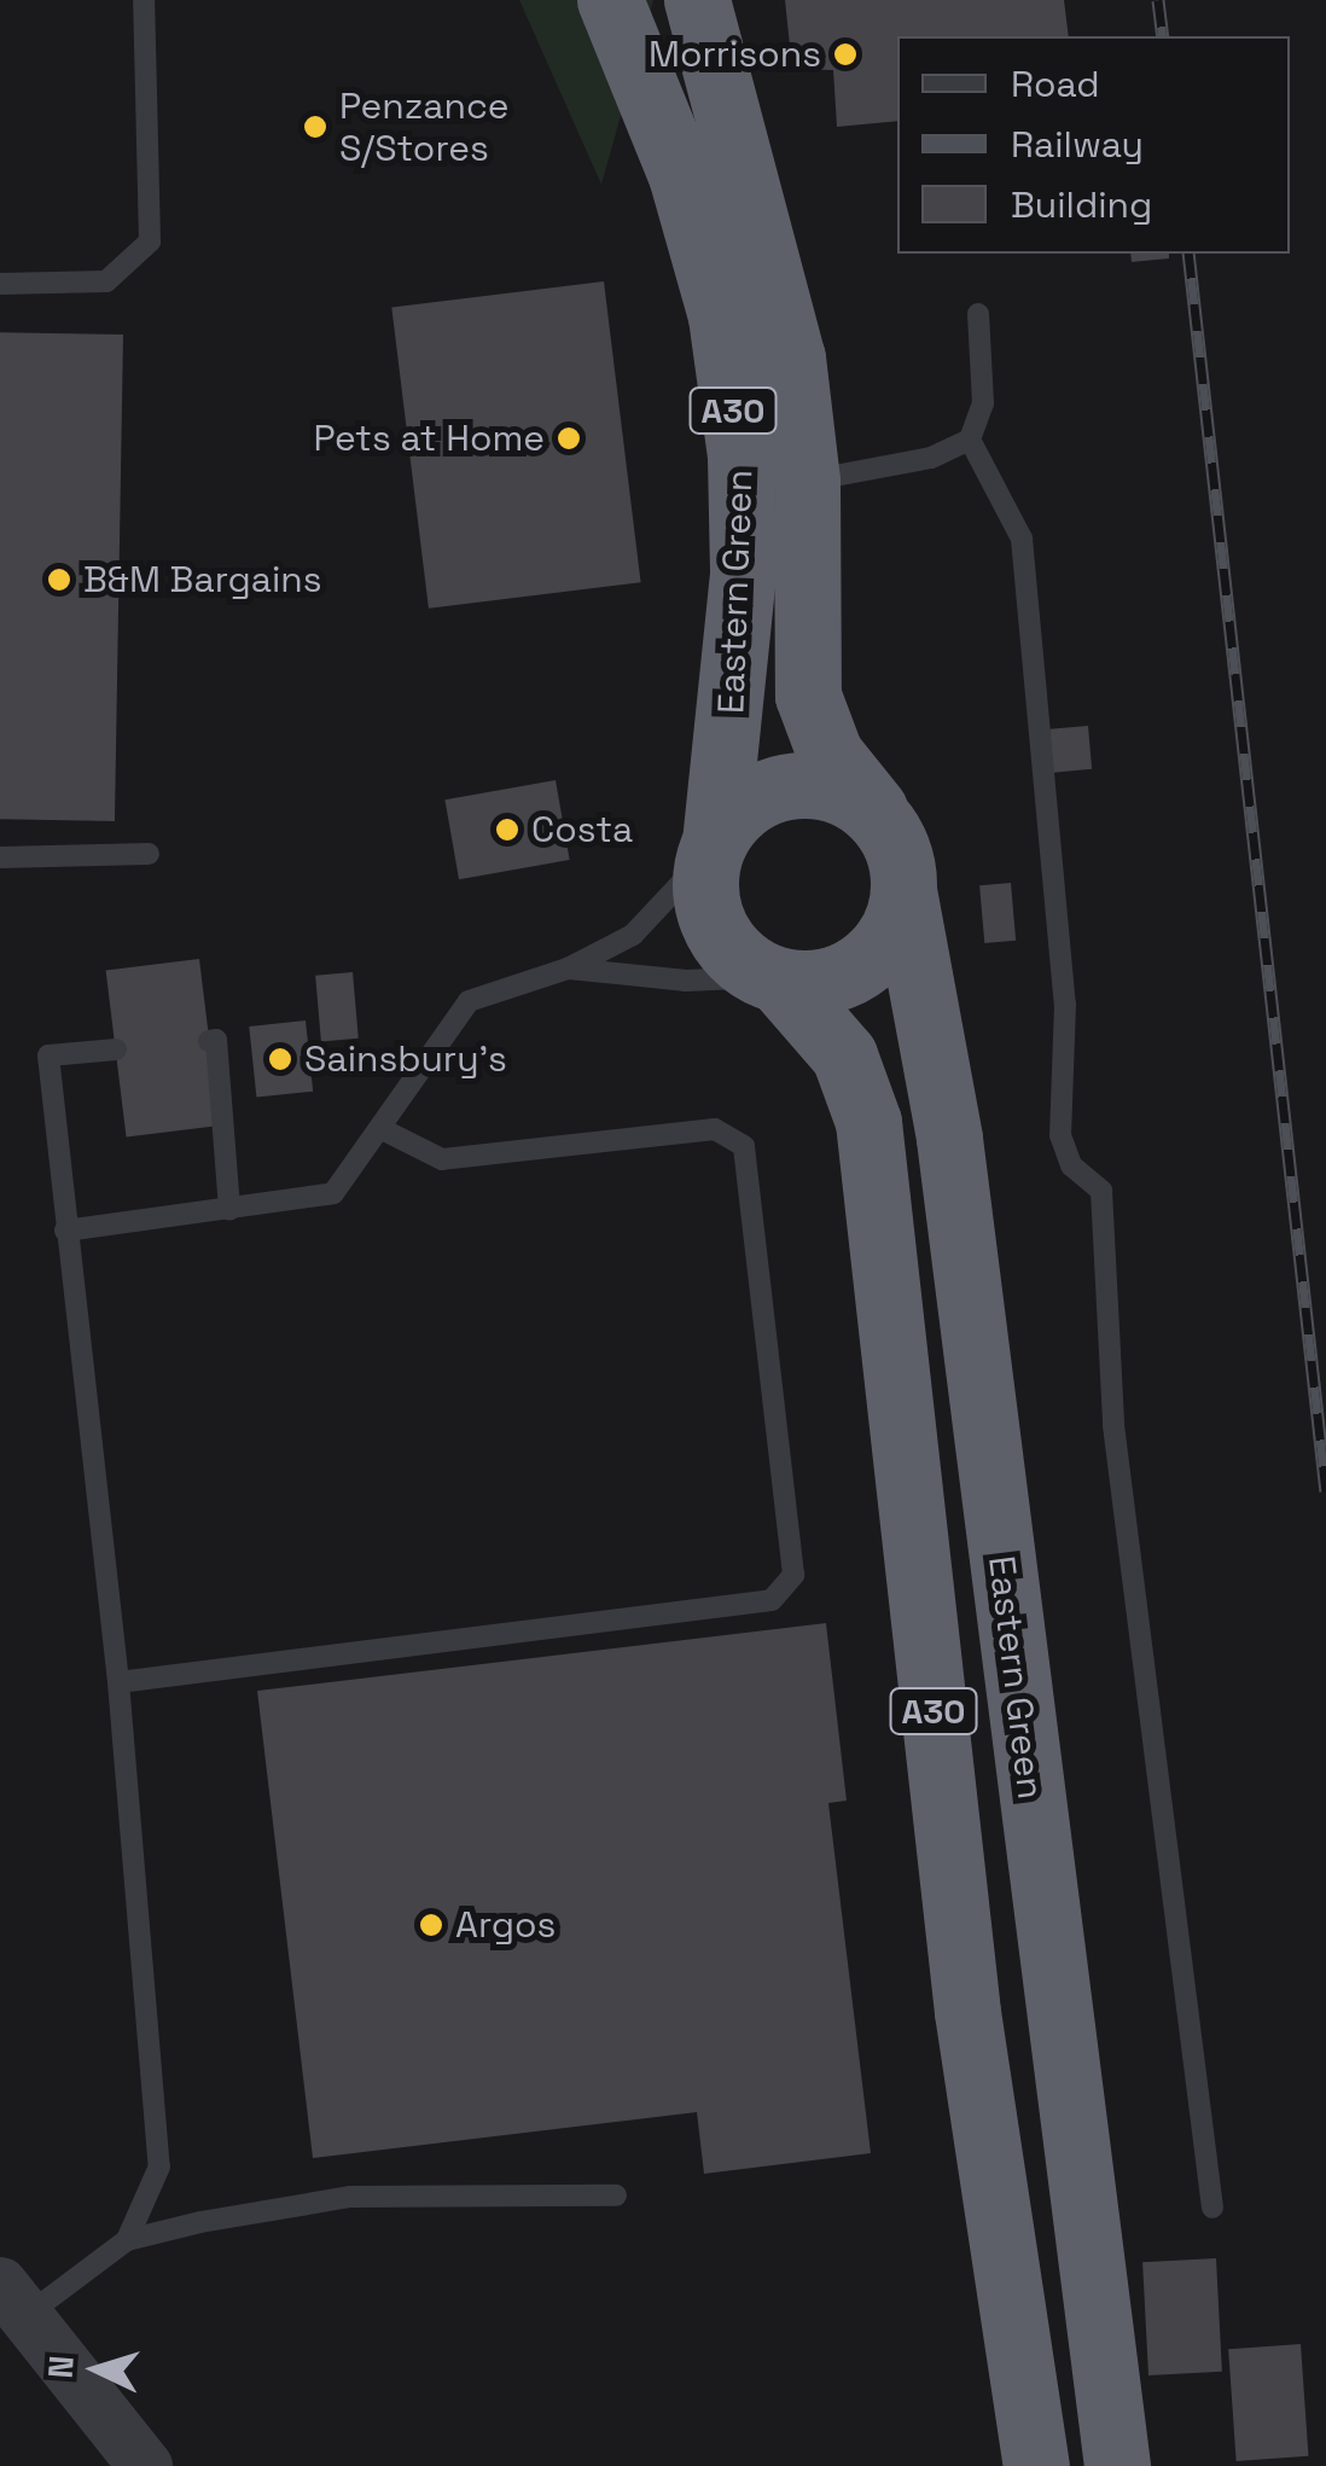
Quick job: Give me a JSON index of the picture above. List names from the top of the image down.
{
  "streets": {
    "highway": ["A30", "Eastern Green"]
  },
  "crossings": [
    ["A30", "Eastern Green"]
  ],
  "places": [
    "Morrisons",
    "Penzance S/Stores",
    "Pets at Home",
    "B&M Bargains",
    "Costa",
    "Sainsbury's",
    "Argos"
  ],
  "legend": ["Road", "Railway", "Building"],
  "north": "left"
}
